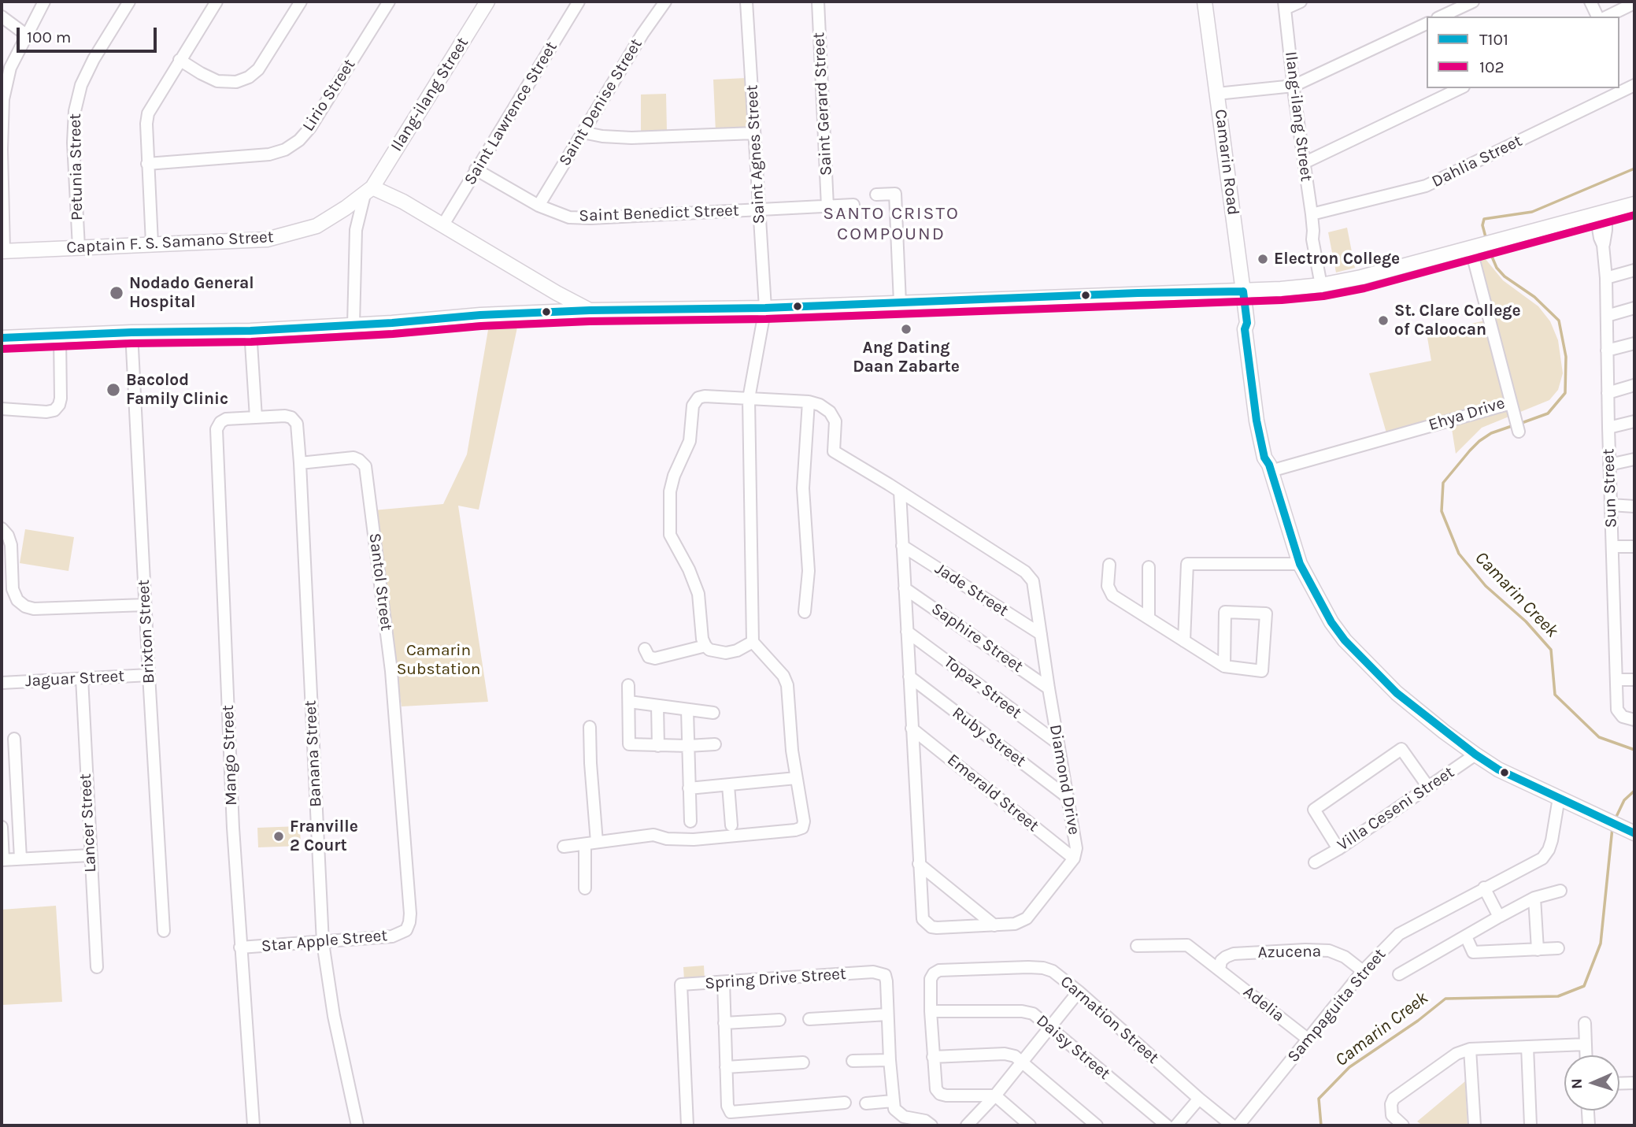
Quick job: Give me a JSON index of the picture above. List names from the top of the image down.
{
  "streets": {
    "main road": ["Ilang-ilang Street", "Camarin Road", "Captain F. S. Samano Street"],
    "street": [
      "Lirio Street",
      "Saint Denise Street",
      "Saint Gerard Street",
      "Saint Lawrence Street",
      "Saint Agnes Street",
      "Dahlia Street",
      "Petunia Street",
      "Saint Benedict Street",
      "Ehya Drive",
      "Sun Street",
      "Santol Street",
      "Jade Street",
      "Brixton Street",
      "Saphire Street",
      "Jaguar Street",
      "Topaz Street",
      "Ruby Street",
      "Banana Street",
      "Mango Street",
      "Diamond Drive",
      "Emerald Street",
      "Villa Ceseni Street",
      "Lancer Street",
      "Star Apple Street",
      "Azucena",
      "Spring Drive Street",
      "Adelia",
      "Sampaguita Street",
      "Carnation Street",
      "Daisy Street"
    ]
  },
  "crossings": [
    ["Ilang-ilang Street", "Dahlia Street"],
    ["Ilang-ilang Street", "Captain F. S. Samano Street"],
    ["Saint Denise Street", "Saint Benedict Street"],
    ["Saint Gerard Street", "Saint Benedict Street"],
    ["Saint Lawrence Street", "Saint Benedict Street"],
    ["Saint Agnes Street", "Saint Benedict Street"],
    ["Camarin Road", "Ehya Drive"],
    ["Camarin Road", "Villa Ceseni Street"],
    ["Camarin Road", "Sampaguita Street"],
    ["Petunia Street", "Captain F. S. Samano Street"],
    ["Santol Street", "Banana Street"],
    ["Santol Street", "Star Apple Street"],
    ["Jade Street", "Diamond Drive"],
    ["Brixton Street", "Jaguar Street"],
    ["Saphire Street", "Diamond Drive"],
    ["Jaguar Street", "Lancer Street"],
    ["Topaz Street", "Diamond Drive"],
    ["Ruby Street", "Diamond Drive"],
    ["Banana Street", "Mango Street"],
    ["Banana Street", "Star Apple Street"],
    ["Mango Street", "Star Apple Street"],
    ["Diamond Drive", "Emerald Street"],
    ["Azucena", "Adelia"],
    ["Azucena", "Sampaguita Street"],
    ["Adelia", "Sampaguita Street"],
    ["Carnation Street", "Daisy Street"]
  ],
  "districts": ["SANTO CRISTO COMPOUND"],
  "water": ["Camarin Creek"],
  "parks": ["Camarin Substation"],
  "places": [
    "Electron College",
    "Nodado General Hospital",
    "St. Clare College of Caloocan",
    "Ang Dating Daan Zabarte",
    "Bacolod Family Clinic",
    "Franville 2 Court"
  ],
  "lines": ["transit line 102", "transit line T101"],
  "legend": ["T101", "102"],
  "scale_bar": "100 m",
  "north": "left"
}
